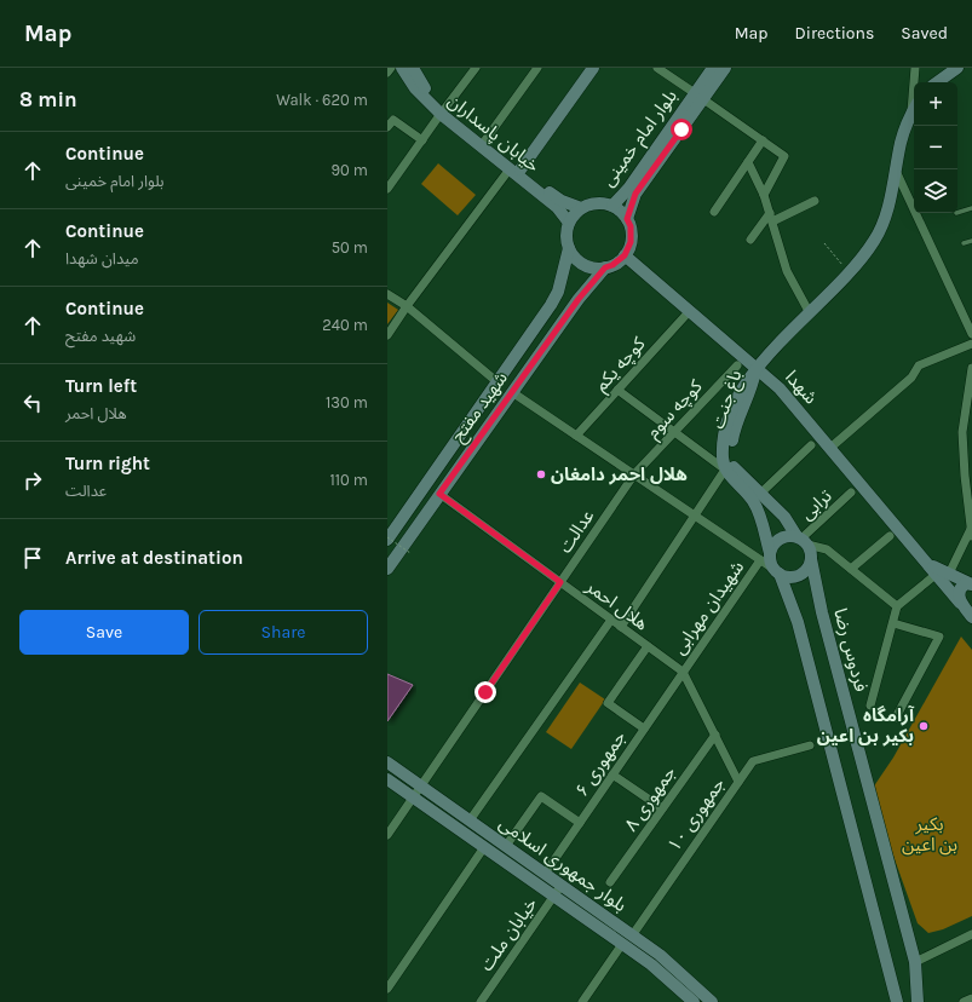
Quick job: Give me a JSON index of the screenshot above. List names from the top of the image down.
{
  "streets": {
    "street": [
      "خیابان پاسداران",
      "بلوار امام خمینی",
      "کوچه یکم",
      "شهدا",
      "باغ جنت",
      "شهید مفتح",
      "کوچه سوم",
      "ترابی",
      "عدالت",
      "هلال احمر",
      "شهیدان مهرابی",
      "فردوس رضا",
      "جمهوری ۶",
      "جمهوری ۸",
      "جمهوری ۱۰",
      "بلوار جمهوری اسلامی",
      "خیابان ملت"
    ]
  },
  "crossings": [
    ["خیابان پاسداران", "بلوار امام خمینی"],
    ["خیابان پاسداران", "شهدا"],
    ["خیابان پاسداران", "شهید مفتح"],
    ["بلوار امام خمینی", "شهدا"],
    ["بلوار امام خمینی", "شهید مفتح"],
    ["شهدا", "باغ جنت"],
    ["شهدا", "شهید مفتح"],
    ["باغ جنت", "ترابی"],
    ["باغ جنت", "شهیدان مهرابی"],
    ["باغ جنت", "فردوس رضا"],
    ["شهید مفتح", "هلال احمر"],
    ["کوچه سوم", "عدالت"],
    ["ترابی", "شهیدان مهرابی"],
    ["ترابی", "فردوس رضا"],
    ["عدالت", "هلال احمر"],
    ["عدالت", "بلوار جمهوری اسلامی"],
    ["هلال احمر", "شهیدان مهرابی"],
    ["هلال احمر", "جمهوری ۶"],
    ["شهیدان مهرابی", "فردوس رضا"],
    ["شهیدان مهرابی", "جمهوری ۶"],
    ["جمهوری ۶", "بلوار جمهوری اسلامی"],
    ["جمهوری ۱۰", "بلوار جمهوری اسلامی"],
    ["بلوار جمهوری اسلامی", "خیابان ملت"]
  ],
  "parks": ["بکیر بن اعین"],
  "places": ["هلال احمر دامغان", "آرامگاه بکیر بن اعین"],
  "page": {
    "header": "Map",
    "nav": ["Map", "Directions", "Saved"],
    "heading": ["8 min", "Walk · 620 m"],
    "map_buttons": ["+", "−"],
    "list": [
      ["Continue", "بلوار امام خمینی", "90 m"],
      ["Continue", "میدان شهدا", "50 m"],
      ["Continue", "شهید مفتح", "240 m"],
      ["Turn left", "هلال احمر", "130 m"],
      ["Turn right", "عدالت", "110 m"],
      "Arrive at destination"
    ],
    "buttons": ["Save", "Share"]
  }
}
